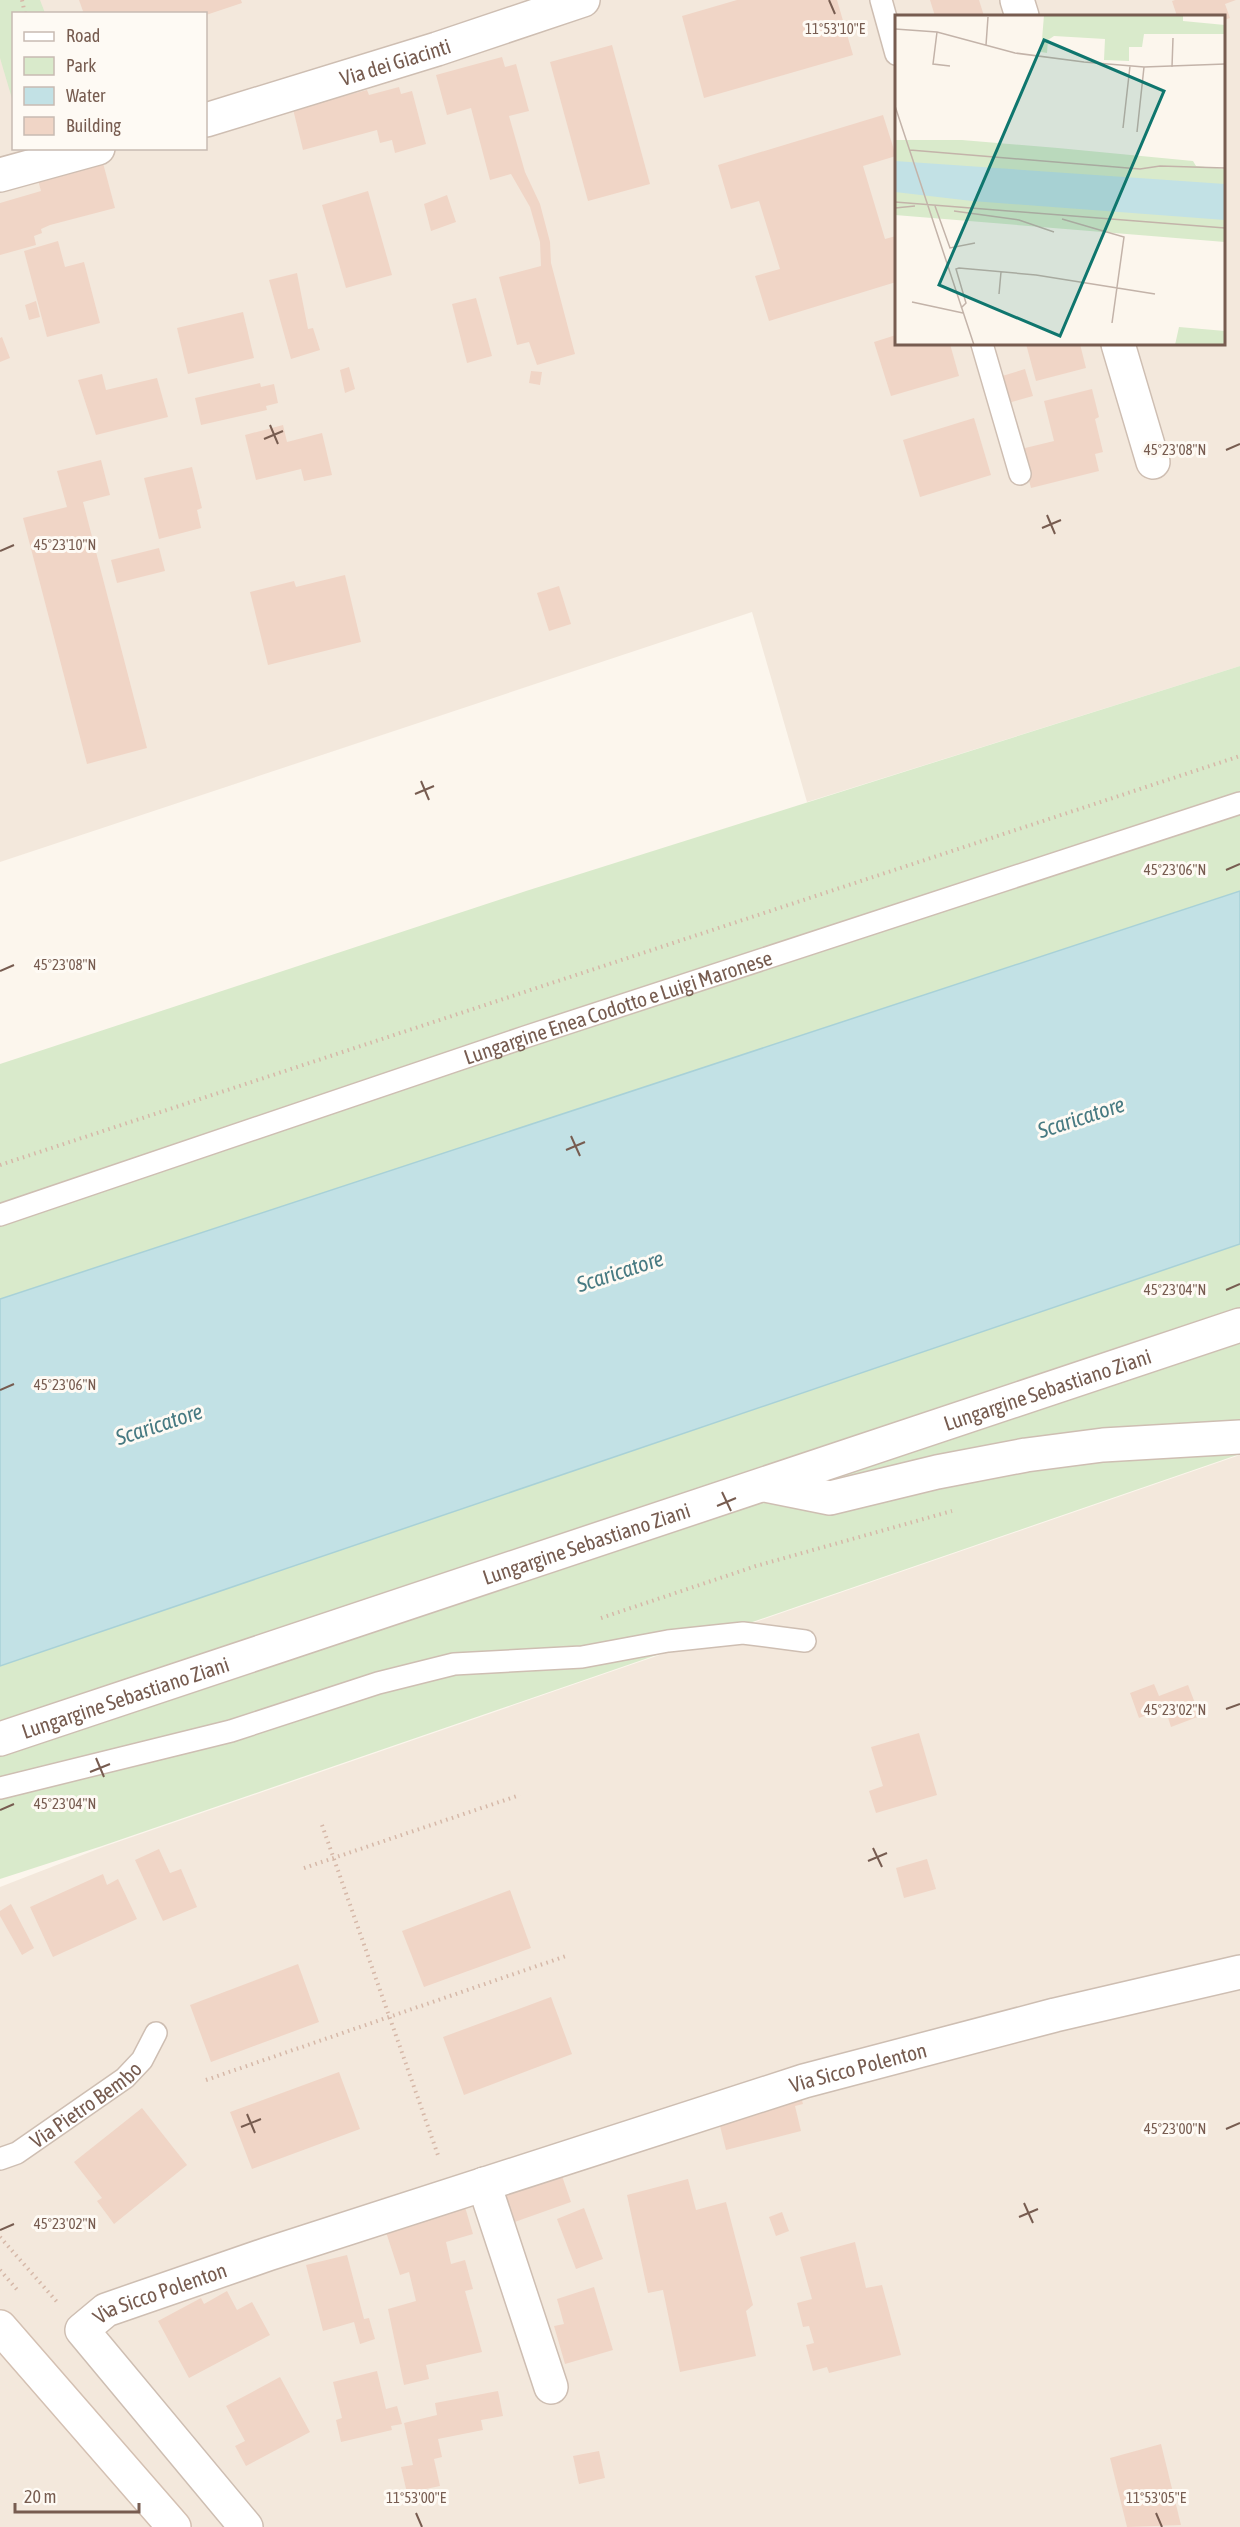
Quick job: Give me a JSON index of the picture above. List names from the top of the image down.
{
  "streets": {
    "street": ["Via dei Giacinti", "Lungargine Sebastiano Ziani", "Via Sicco Polenton"],
    "lane": ["Lungargine Enea Codotto e Luigi Maronese", "Via Pietro Bembo"]
  },
  "water": ["Scaricatore"],
  "legend": [
    "Road",
    "Park",
    "Water",
    "Building"
  ],
  "scale_bar": "20 m",
  "coordinates": [
    "11°53'10\"E",
    "45°23'08\"N",
    "45°23'10\"N",
    "45°23'06\"N",
    "45°23'04\"N",
    "45°23'02\"N",
    "45°23'00\"N",
    "11°53'00\"E",
    "11°53'05\"E"
  ]
}
